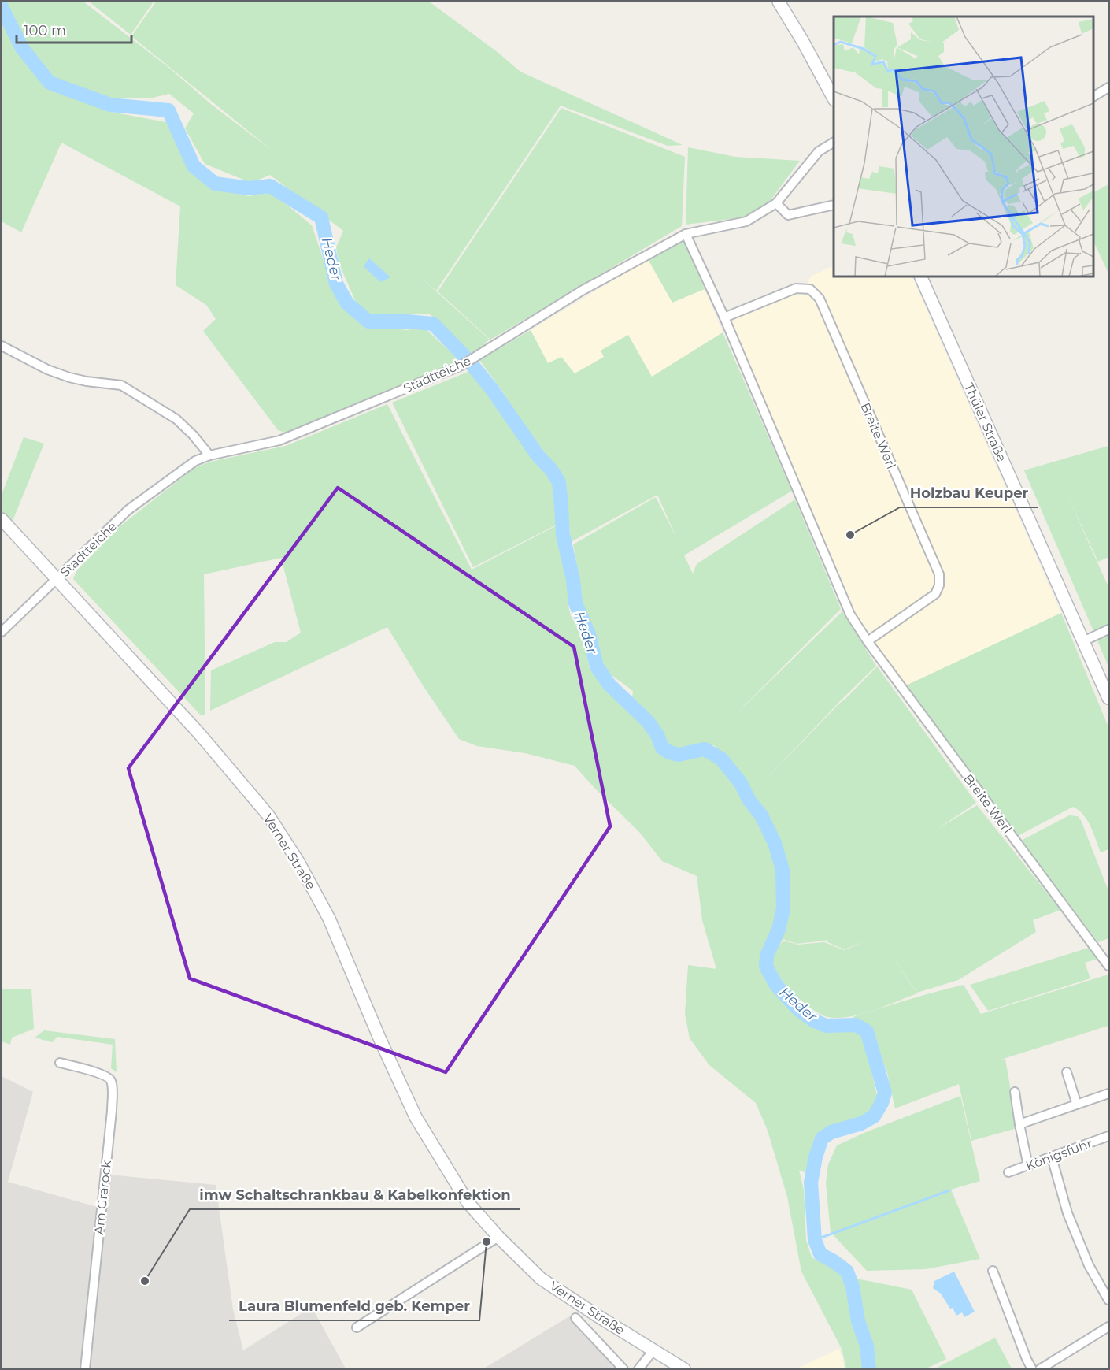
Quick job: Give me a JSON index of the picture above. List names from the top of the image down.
{
  "streets": {
    "main road": ["Thüler Straße", "Verner Straße"],
    "street": [
      "Stadtteiche",
      "Breite Werl",
      "Königsfuhr",
      "Am Grarock"
    ]
  },
  "crossings": [
    ["Stadtteiche", "Breite Werl"],
    ["Stadtteiche", "Verner Straße"]
  ],
  "water": ["Heder"],
  "places": ["Holzbau Keuper", "Laura Blumenfeld geb. Kemper", "imw Schaltschrankbau & Kabelkonfektion"],
  "scale_bar": "100 m"
}
